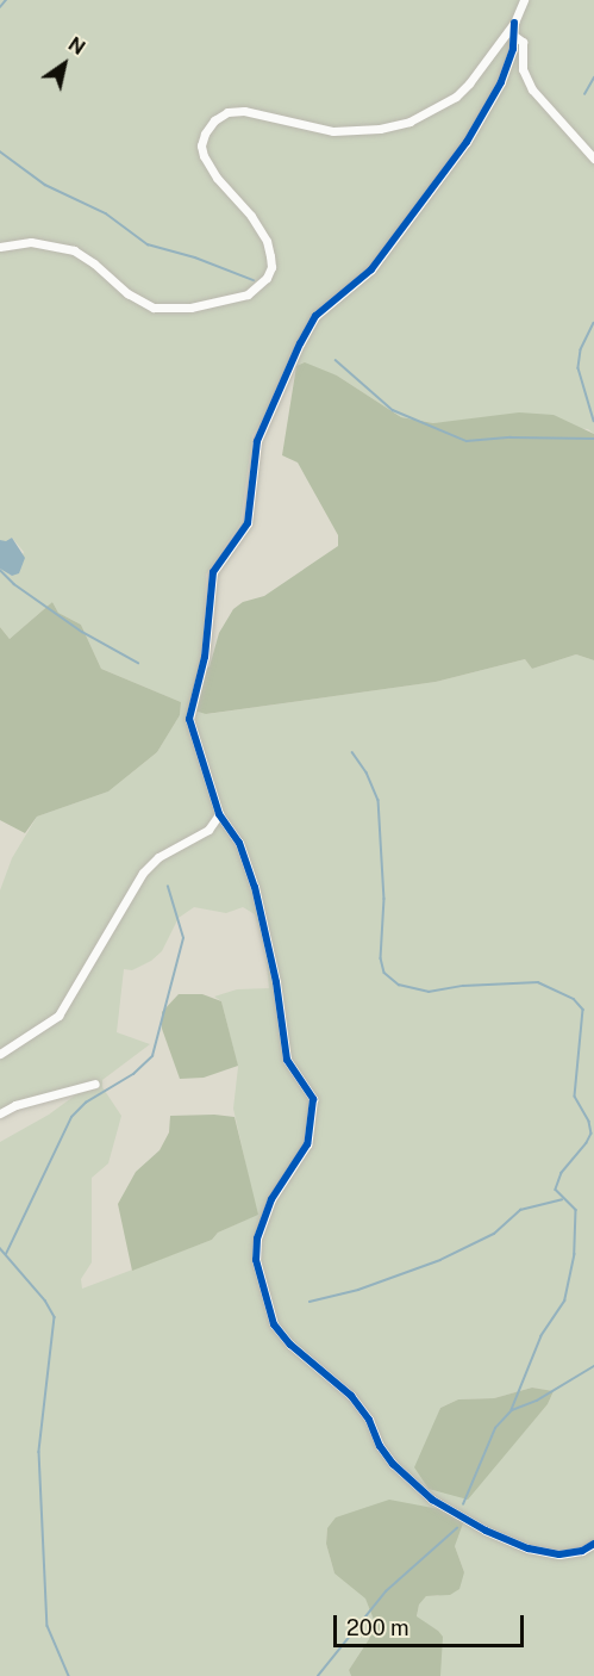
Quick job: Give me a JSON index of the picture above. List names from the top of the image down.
{
  "scale_bar": "200 m",
  "north": "top right"
}
